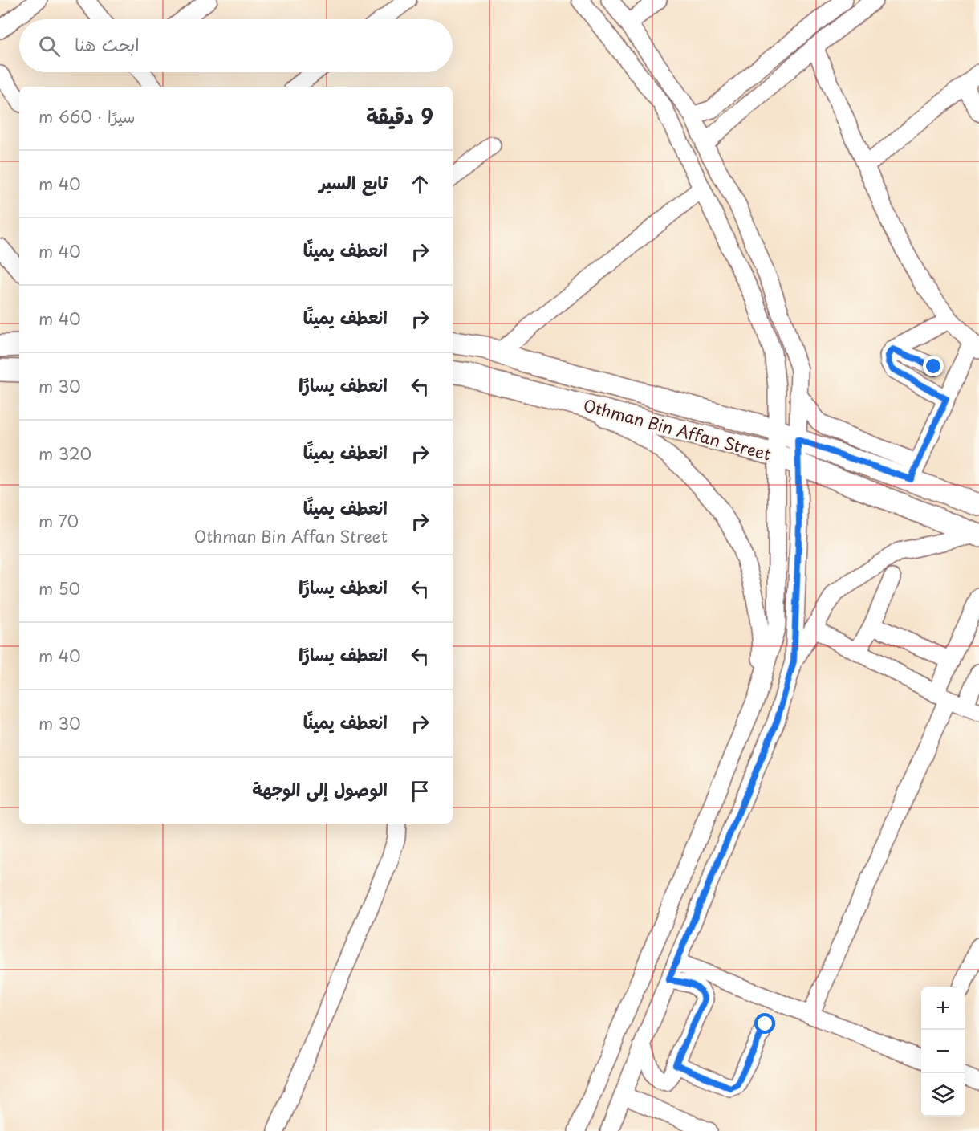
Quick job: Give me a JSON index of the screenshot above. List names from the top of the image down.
{
  "streets": {
    "main road": ["Othman Bin Affan Street"]
  },
  "page": {
    "search": "ابحث هنا",
    "heading": ["9 دقيقة", "سيرًا · 660 m"],
    "list": [
      ["تابع السير", "40 m"],
      ["انعطف يمينًا", "40 m"],
      ["انعطف يمينًا", "40 m"],
      ["انعطف يسارًا", "30 m"],
      ["انعطف يمينًا", "320 m"],
      ["انعطف يمينًا", "Othman Bin Affan Street", "70 m"],
      ["انعطف يسارًا", "50 m"],
      ["انعطف يسارًا", "40 m"],
      ["انعطف يمينًا", "30 m"],
      "الوصول إلى الوجهة"
    ],
    "map_buttons": ["+", "−"]
  }
}
